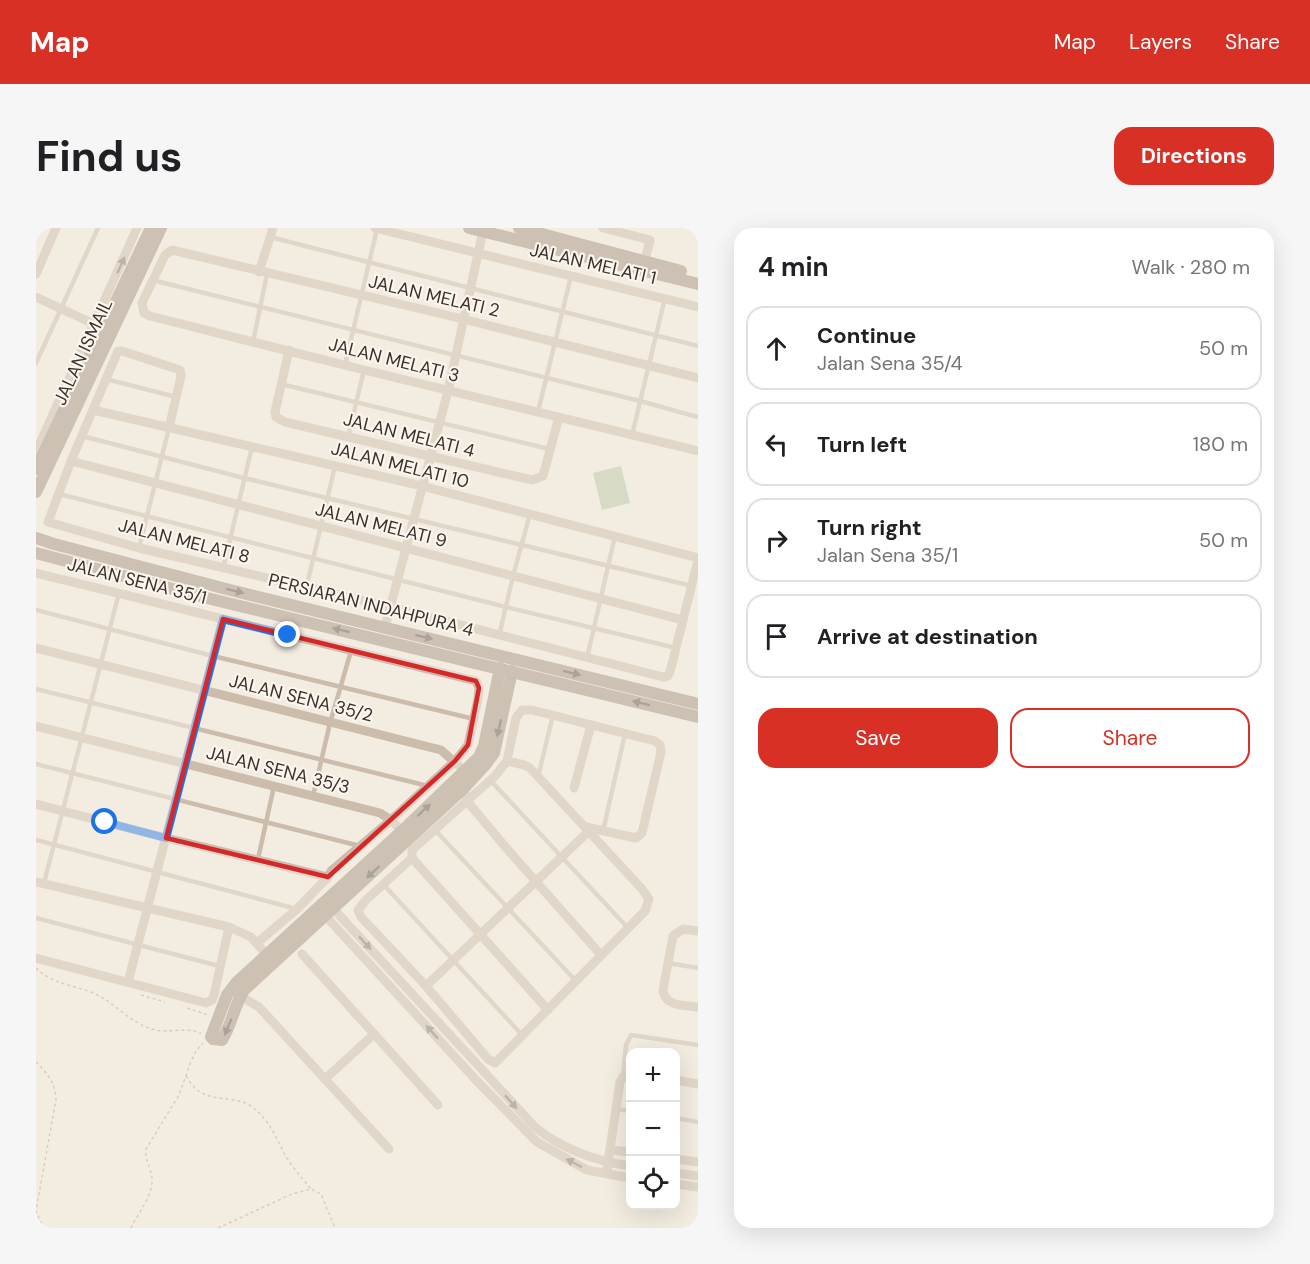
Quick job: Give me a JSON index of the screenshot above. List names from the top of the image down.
{
  "streets": {
    "street": [
      "JALAN MELATI 1",
      "JALAN MELATI 2",
      "JALAN ISMAIL",
      "JALAN MELATI 3",
      "JALAN MELATI 4",
      "JALAN MELATI 10",
      "JALAN MELATI 9",
      "JALAN MELATI 8",
      "JALAN SENA 35/1",
      "PERSIARAN INDAHPURA 4",
      "JALAN SENA 35/2",
      "JALAN SENA 35/3"
    ]
  },
  "crossings": [
    ["JALAN MELATI 2", "JALAN MELATI 3"],
    ["JALAN MELATI 3", "JALAN MELATI 4"]
  ],
  "page": {
    "header": "Map",
    "nav": ["Map", "Layers", "Share"],
    "buttons": [
      "Directions",
      ["Save", "Share"]
    ],
    "title": "Find us",
    "heading": ["4 min", "Walk · 280 m"],
    "list": [
      ["Continue", "Jalan Sena 35/4", "50 m"],
      ["Turn left", "180 m"],
      ["Turn right", "Jalan Sena 35/1", "50 m"],
      "Arrive at destination"
    ],
    "map_buttons": ["+", "−"]
  }
}
